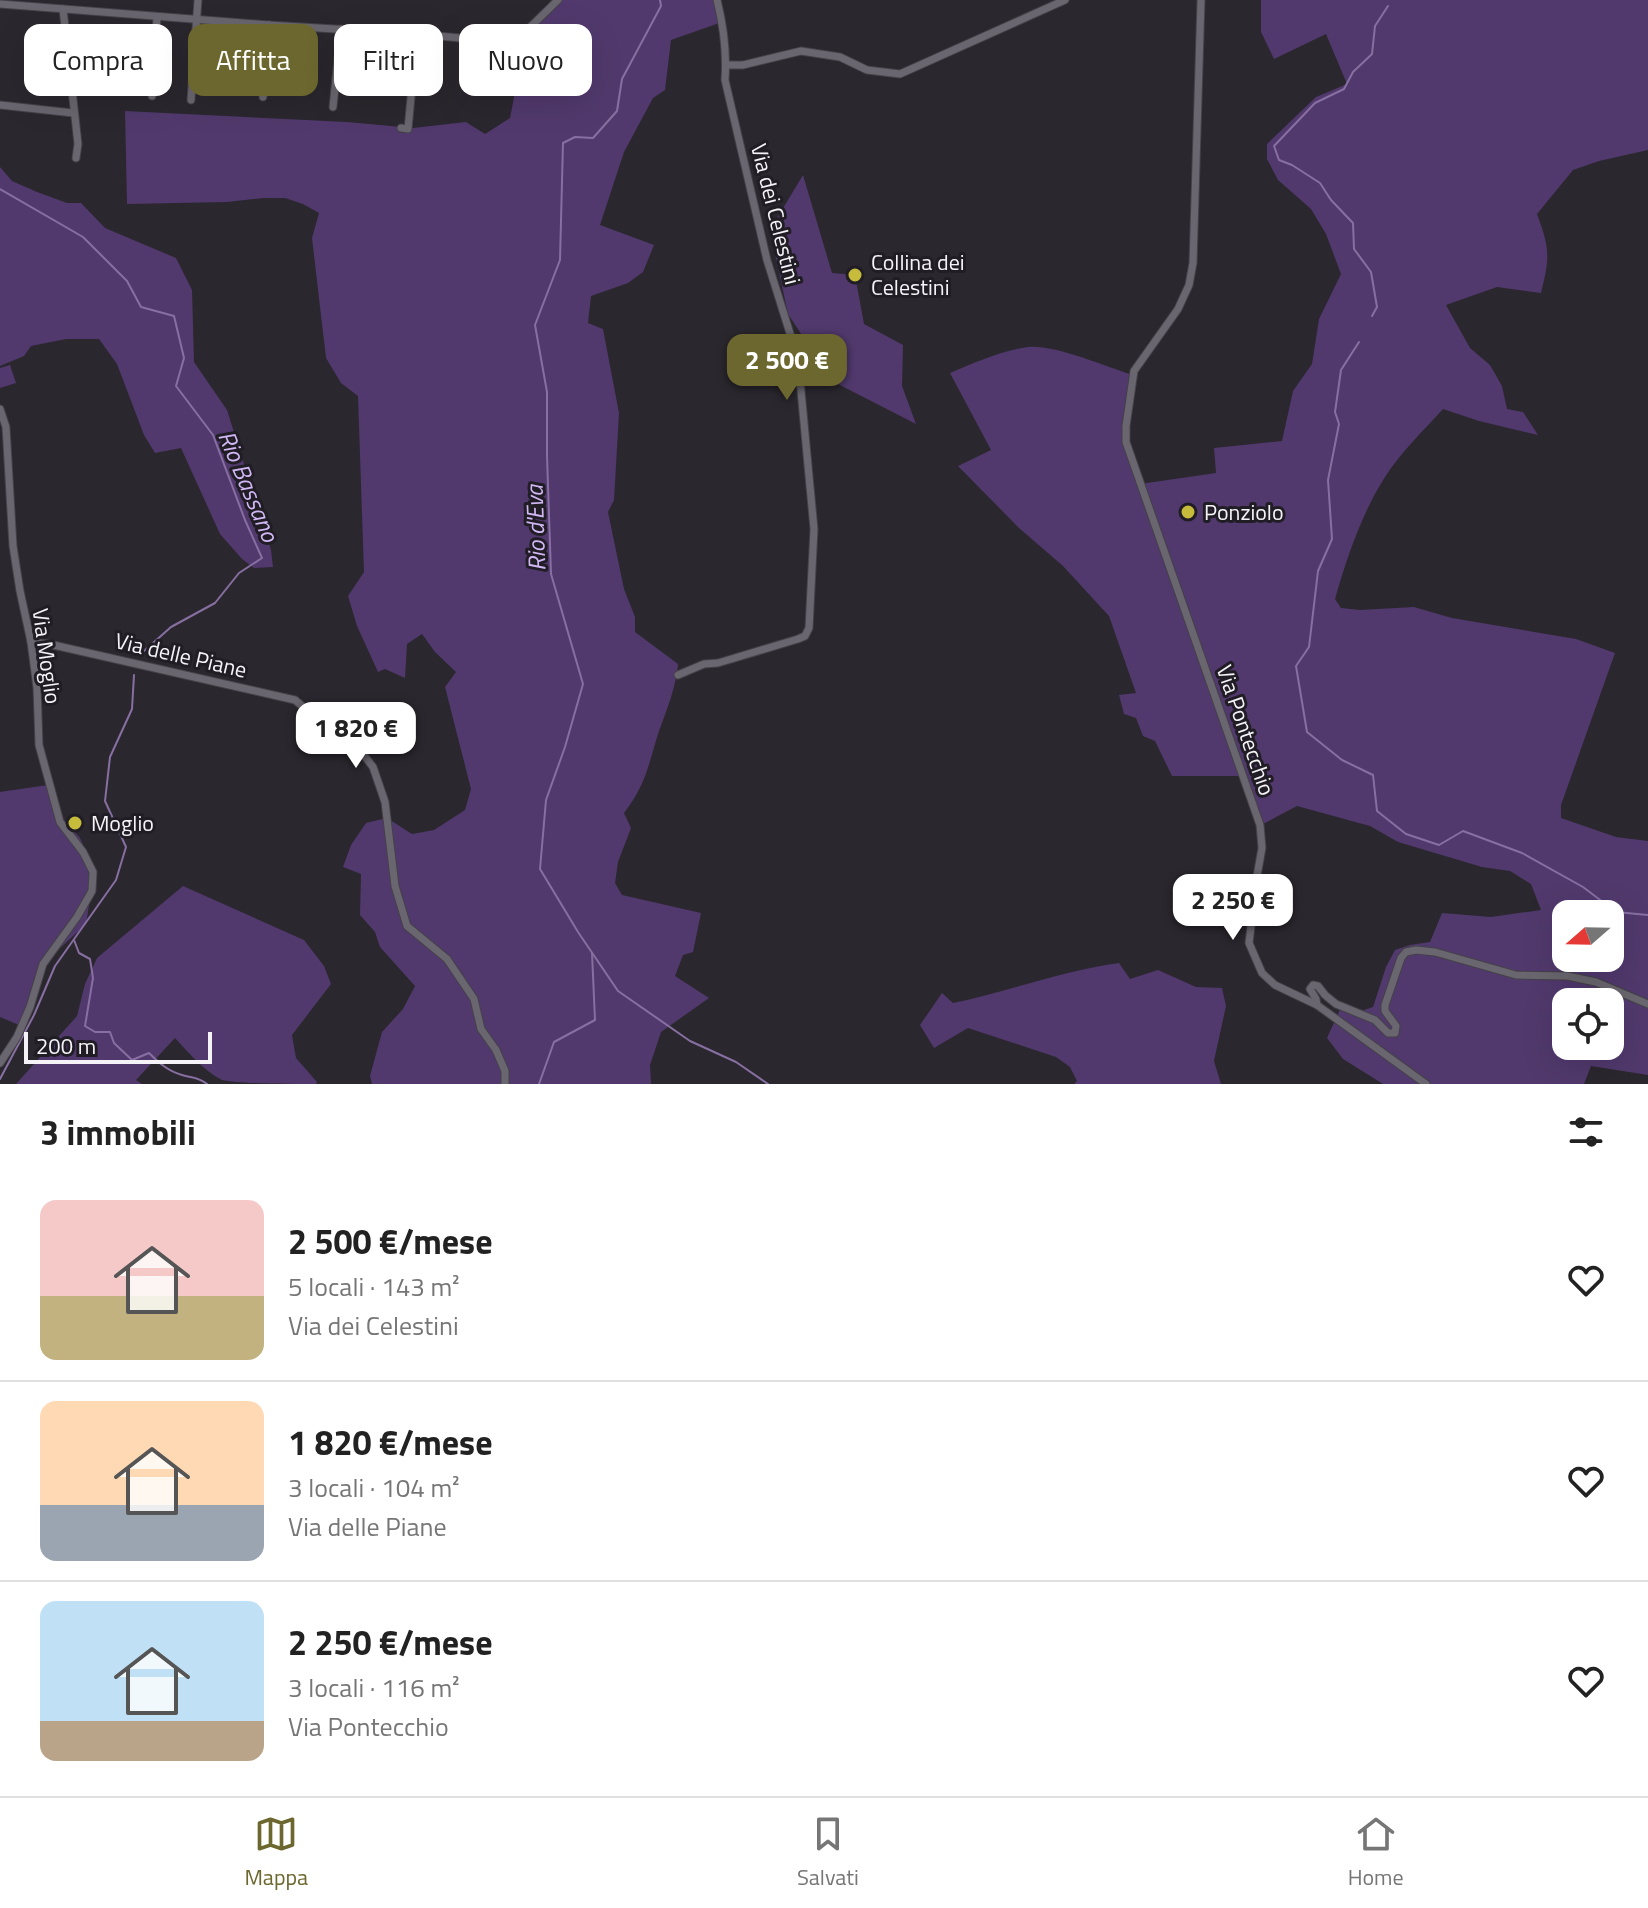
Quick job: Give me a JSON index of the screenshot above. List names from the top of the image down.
{
  "streets": {
    "street": [
      "Via dei Celestini",
      "Via delle Piane",
      "Via Moglio",
      "Via Pontecchio"
    ]
  },
  "crossings": [
    ["Via delle Piane", "Via Moglio"]
  ],
  "water": ["Rio Bassano", "Rio d'Eva"],
  "places": ["Collina dei Celestini", "Ponziolo", "Moglio"],
  "scale_bar": "200 m",
  "north": "left",
  "page": {
    "chip": [
      "Compra",
      "Affitta",
      "Filtri",
      "Nuovo"
    ],
    "price": ["2 500 €", "1 820 €", "2 250 €"],
    "scale": "200 m",
    "heading": "3 immobili",
    "list": [
      {
        "name": "2 500 €/mese",
        "note": "5 locali · 143 m² · Via dei Celestini"
      },
      {
        "name": "1 820 €/mese",
        "note": "3 locali · 104 m² · Via delle Piane"
      },
      {
        "name": "2 250 €/mese",
        "note": "3 locali · 116 m² · Via Pontecchio"
      }
    ],
    "tabs": ["Mappa", "Salvati", "Home"]
  }
}
